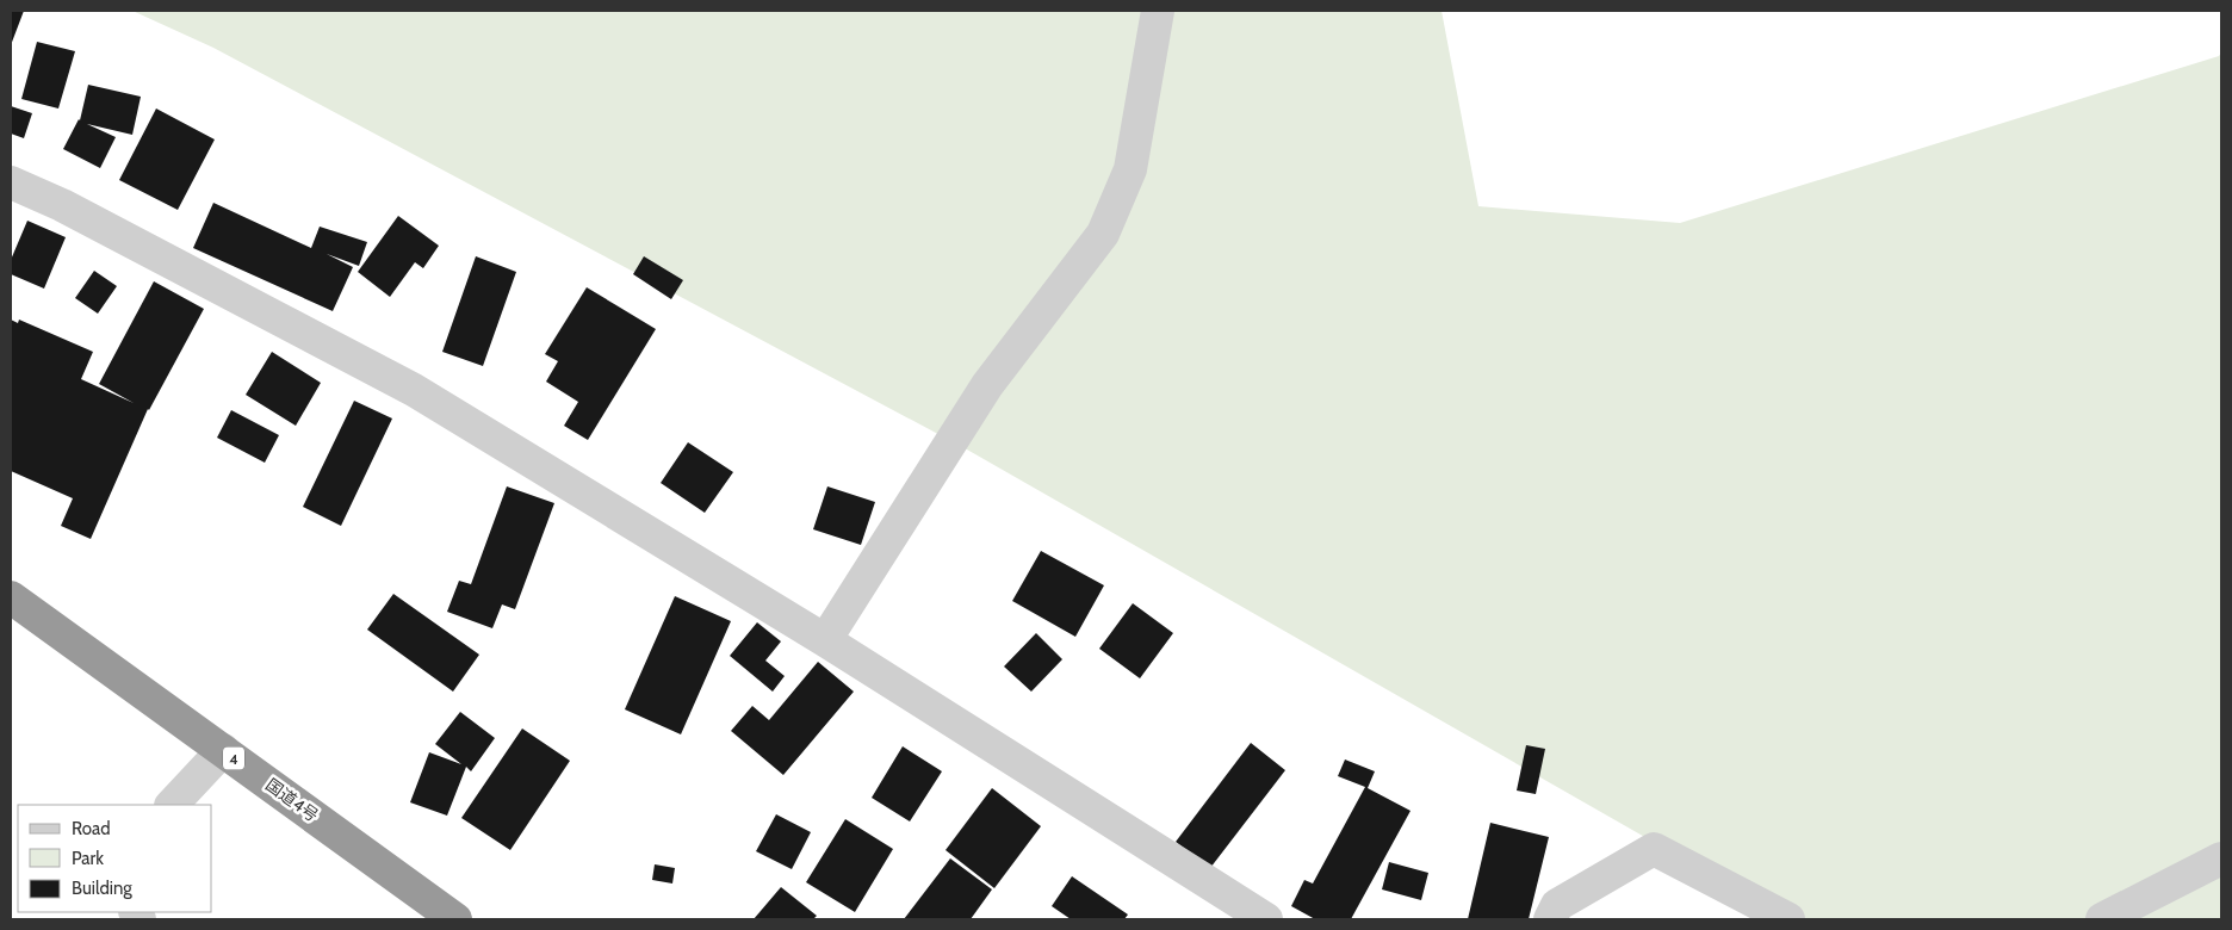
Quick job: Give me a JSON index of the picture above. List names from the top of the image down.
{
  "streets": {
    "highway": ["4", "国道4号"]
  },
  "legend": ["Road", "Park", "Building"]
}
